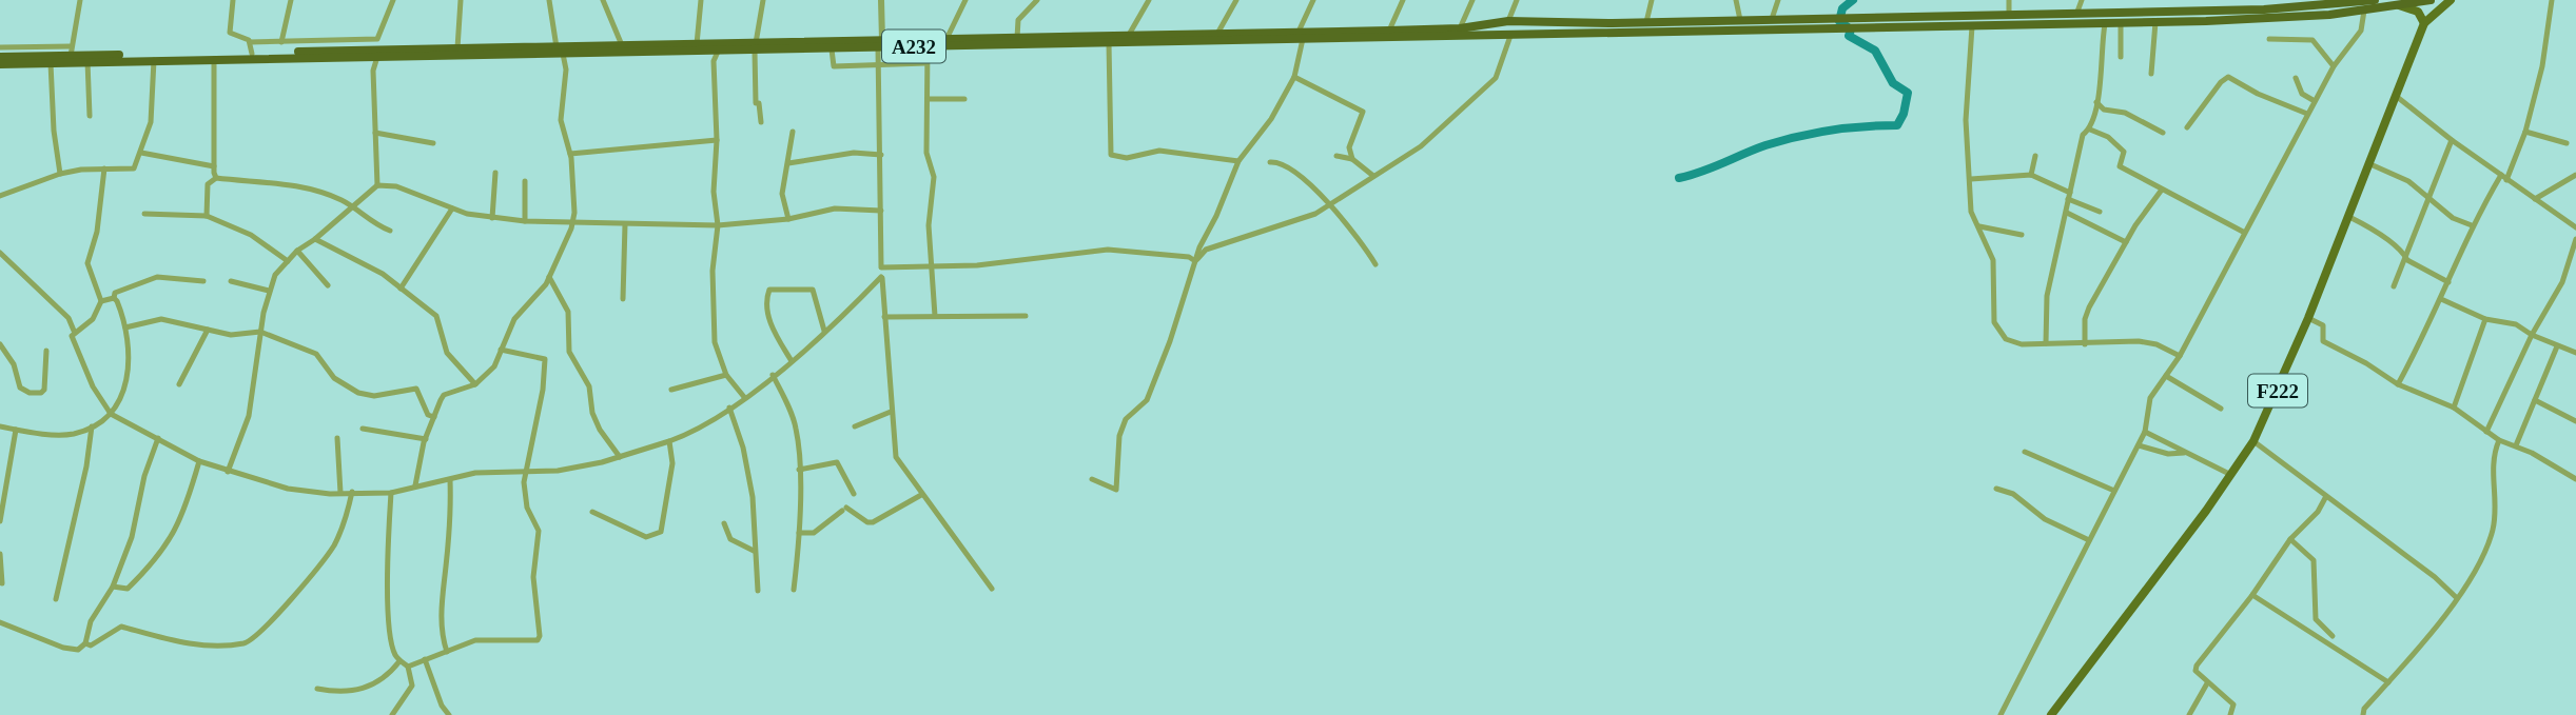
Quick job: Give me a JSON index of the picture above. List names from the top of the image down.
{
  "streets": {
    "highway": ["A232"],
    "main road": ["F222"]
  }
}
